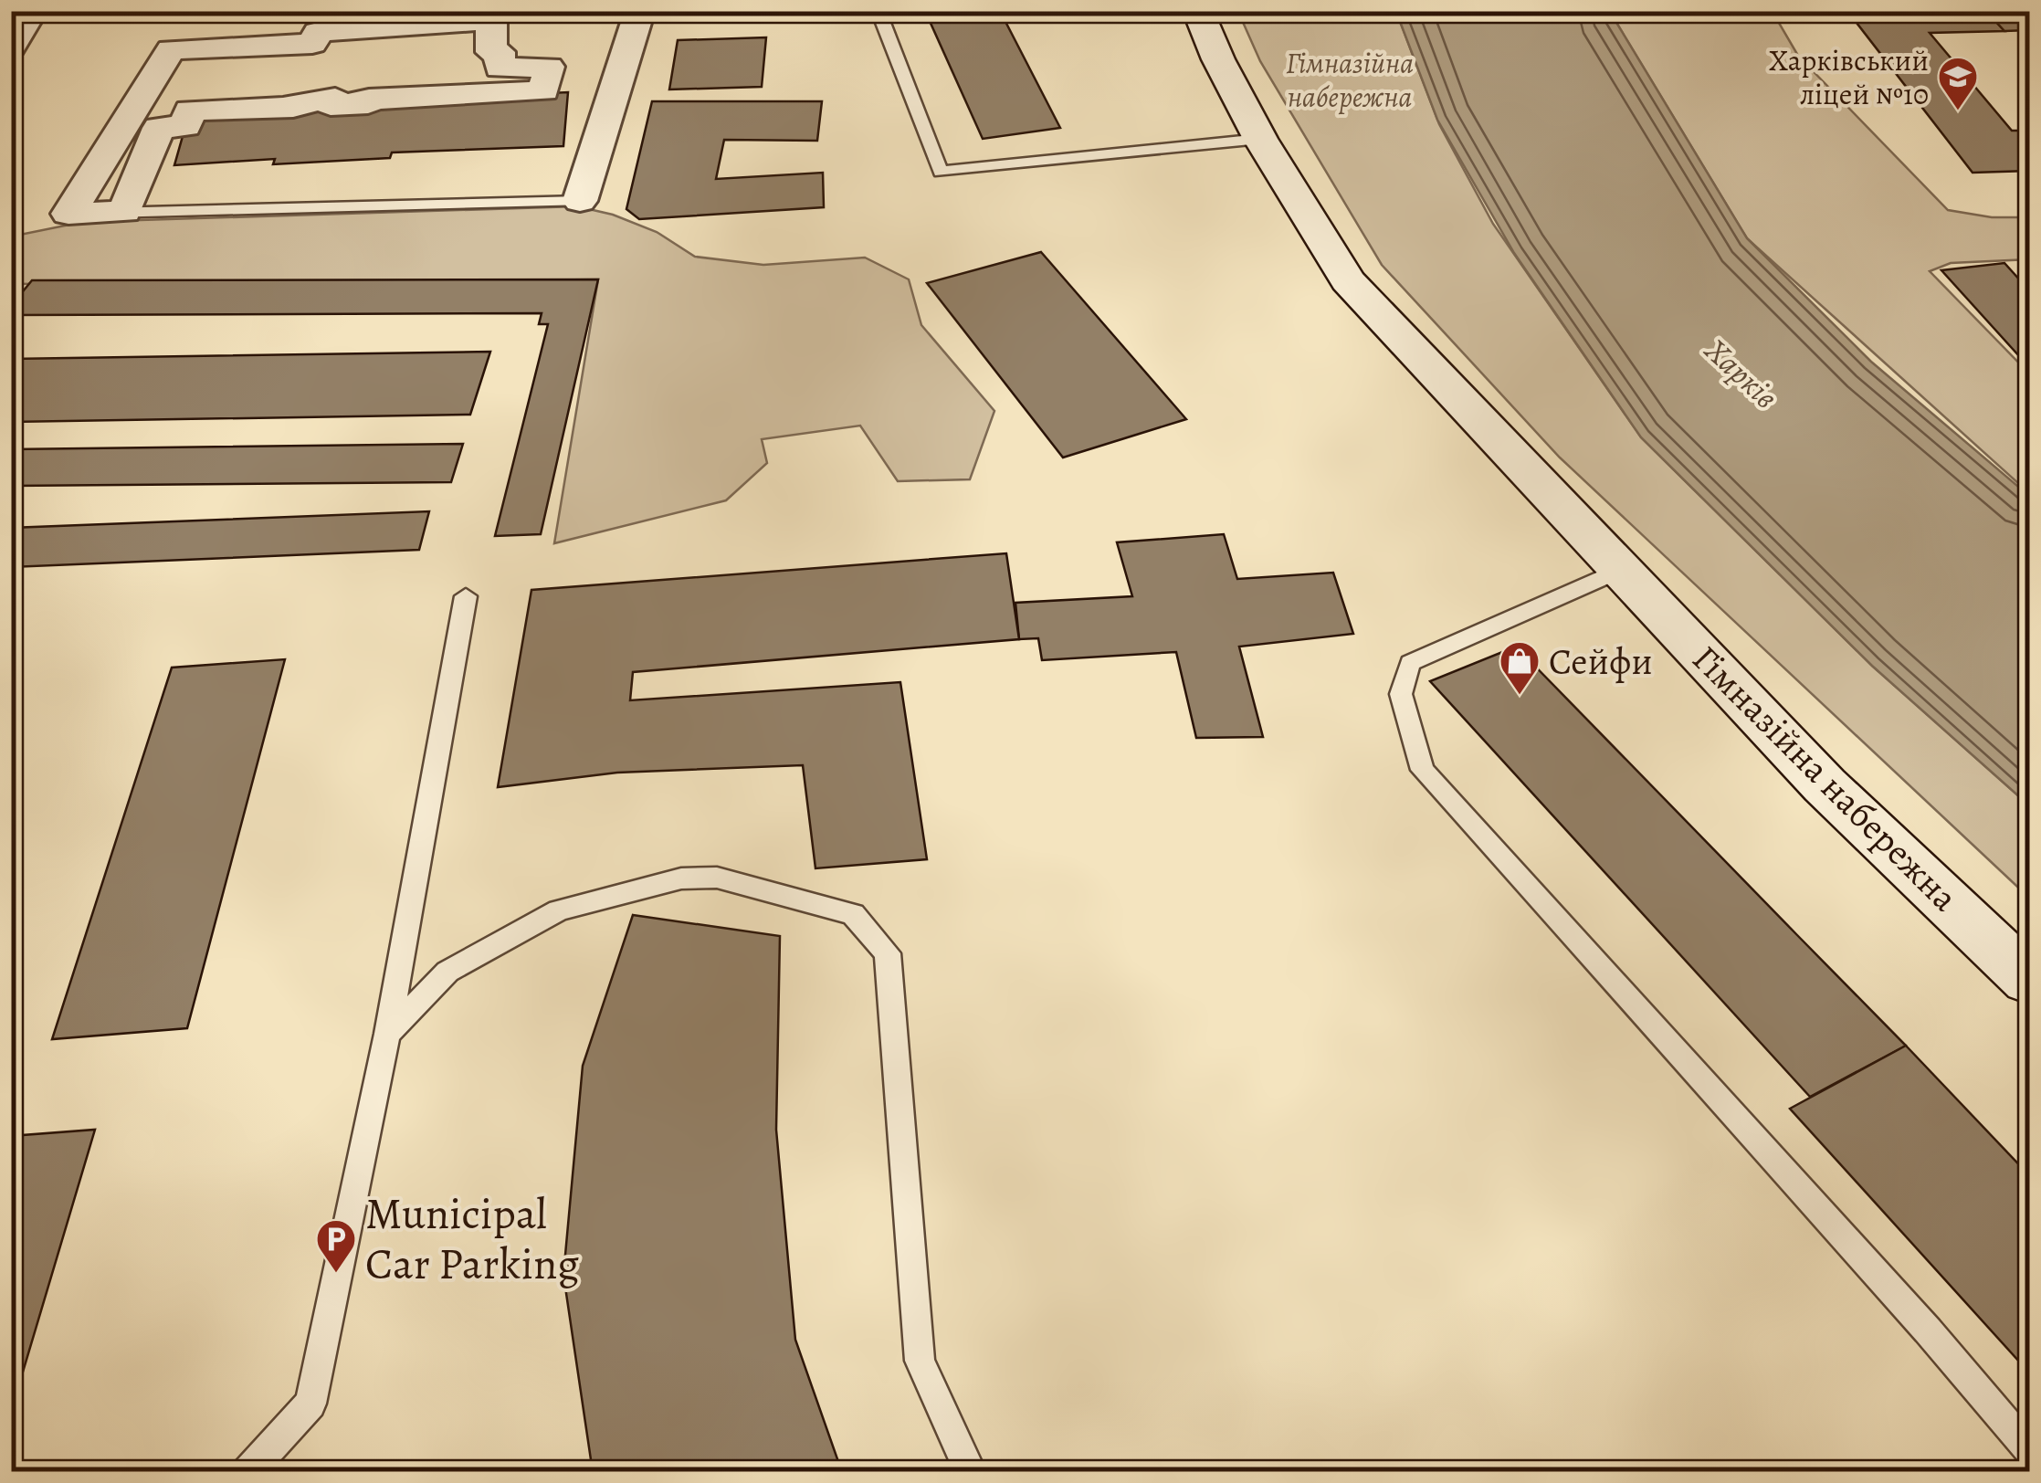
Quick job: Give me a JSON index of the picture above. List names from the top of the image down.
{
  "streets": {
    "main road": ["Гімназійна набережна"]
  },
  "water": ["Харків"],
  "parks": ["Гімназійна набережна"],
  "places": {
    "school or university": ["Харківський ліцей №10"],
    "shop": ["Сейфи"],
    "parking": ["Municipal Car Parking"]
  }
}
